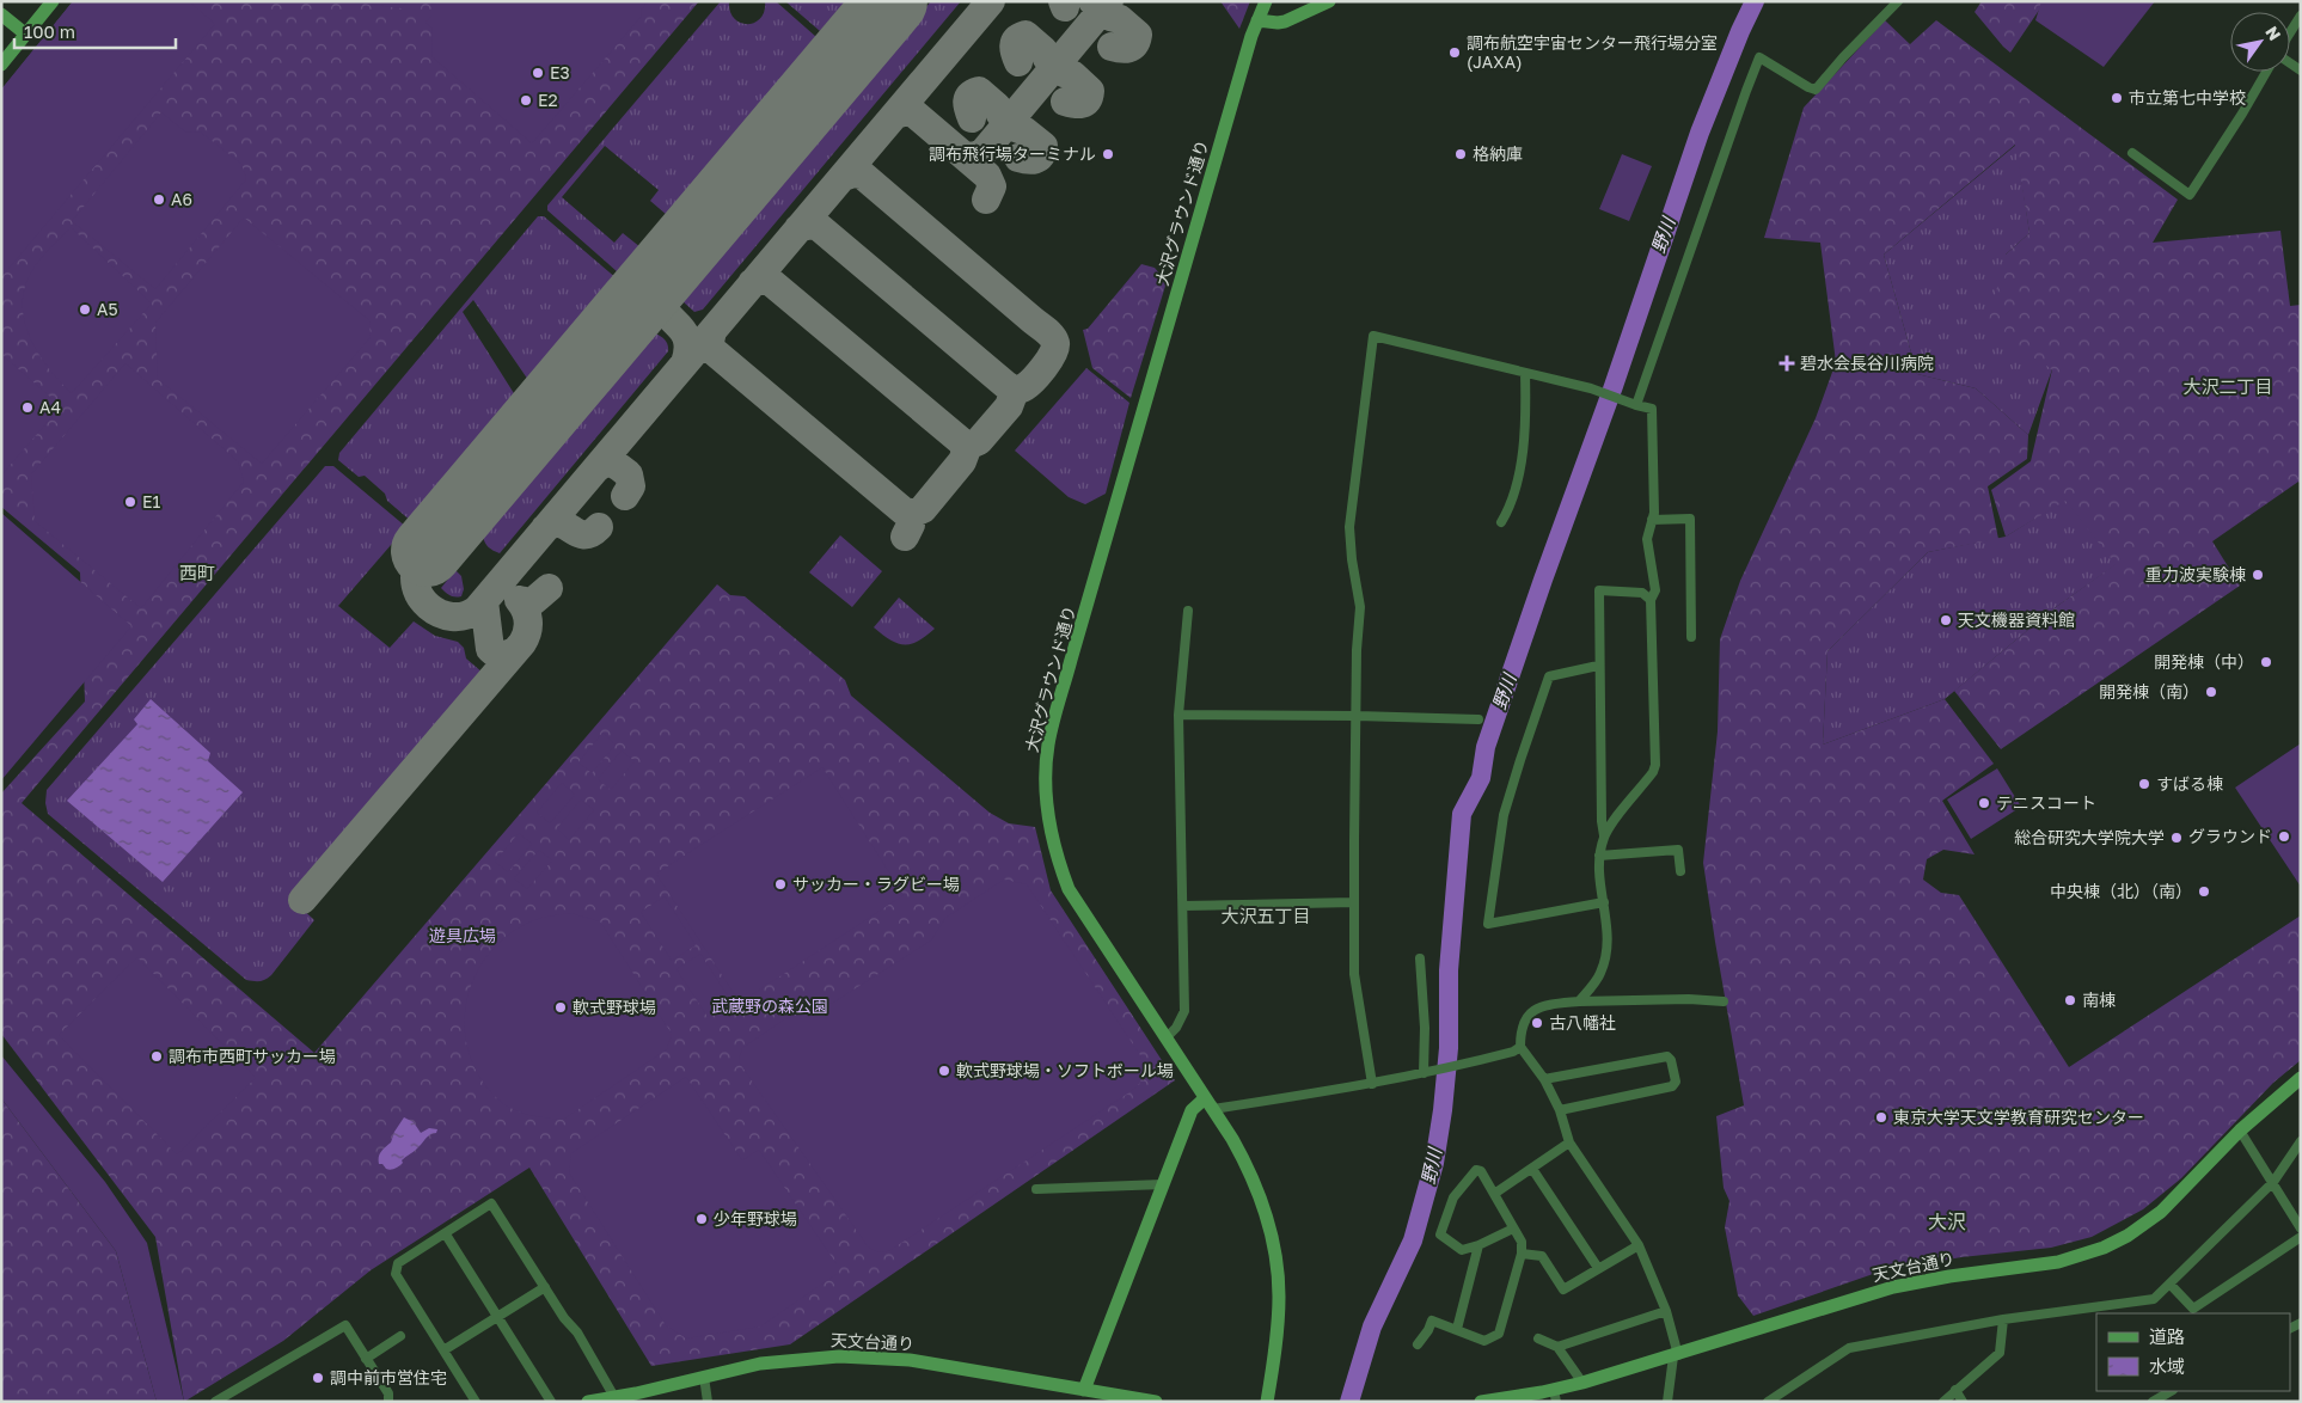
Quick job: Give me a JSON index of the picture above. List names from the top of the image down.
{
  "streets": {
    "street": ["大沢グラウンド通り", "天文台通り"]
  },
  "districts": [
    "大沢二丁目",
    "西町",
    "大沢五丁目",
    "大沢"
  ],
  "water": ["野川"],
  "parks": ["遊具広場", "武蔵野の森公園"],
  "places": {
    "other": [
      "調布航空宇宙センター飛行場分室 (JAXA)",
      "E3",
      "市立第七中学校",
      "E2",
      "調布飛行場ターミナル",
      "格納庫",
      "A6",
      "A5",
      "A4",
      "E1",
      "重力波実験棟",
      "天文機器資料館",
      "開発棟（中）",
      "開発棟（南）",
      "すばる棟",
      "テニスコート",
      "グラウンド",
      "総合研究大学院大学",
      "サッカー・ラグビー場",
      "中央棟（北）（南）",
      "南棟",
      "軟式野球場",
      "古八幡社",
      "調布市西町サッカー場",
      "軟式野球場・ソフトボール場",
      "東京大学天文学教育研究センター",
      "少年野球場",
      "調中前市営住宅"
    ],
    "health": ["碧水会長谷川病院"]
  },
  "legend": ["道路", "水域"],
  "scale_bar": "100 m",
  "north": "top right"
}
